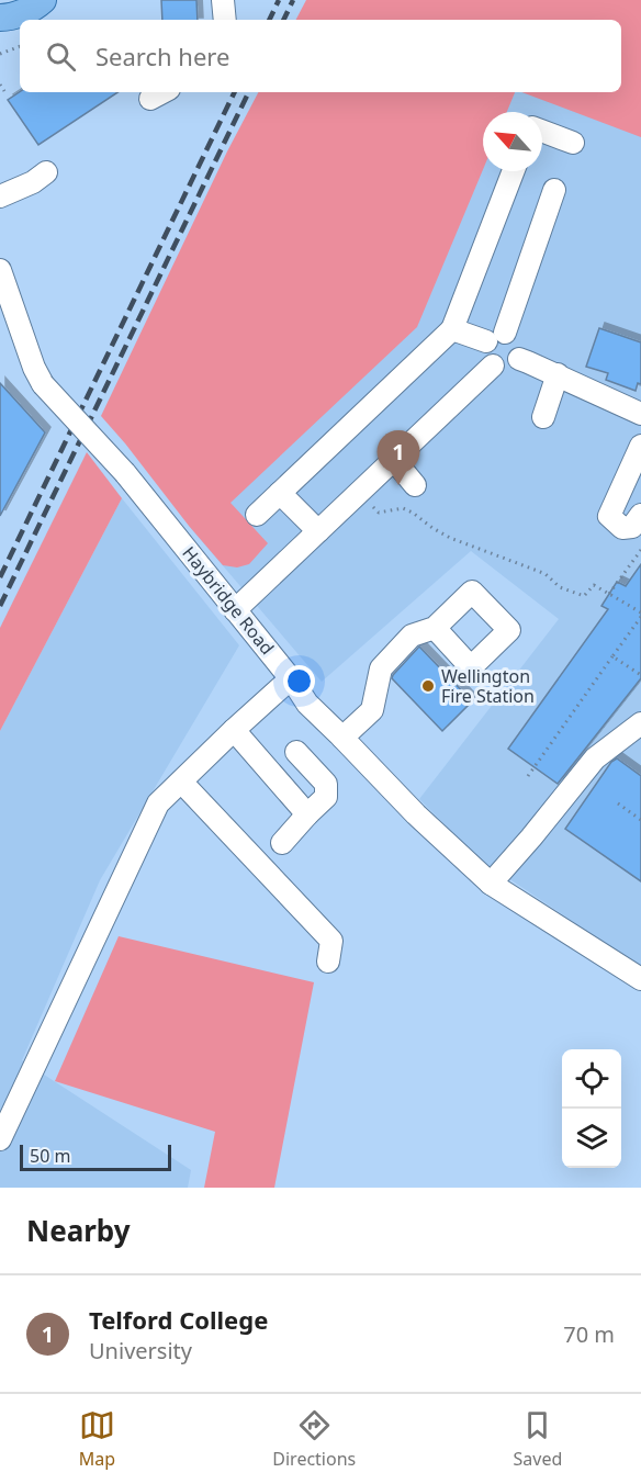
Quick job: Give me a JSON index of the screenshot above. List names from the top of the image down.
{
  "streets": {
    "street": ["Haybridge Road"]
  },
  "places": ["Wellington Fire Station"],
  "scale_bar": "50 m",
  "north": "top left",
  "page": {
    "search": "Search here",
    "pins": "1",
    "scale": "50 m",
    "heading": "Nearby",
    "list": [
      {
        "mark": "1",
        "name": "Telford College",
        "note": "University",
        "value": "70 m"
      }
    ],
    "nav": ["Map", "Directions", "Saved"]
  }
}
